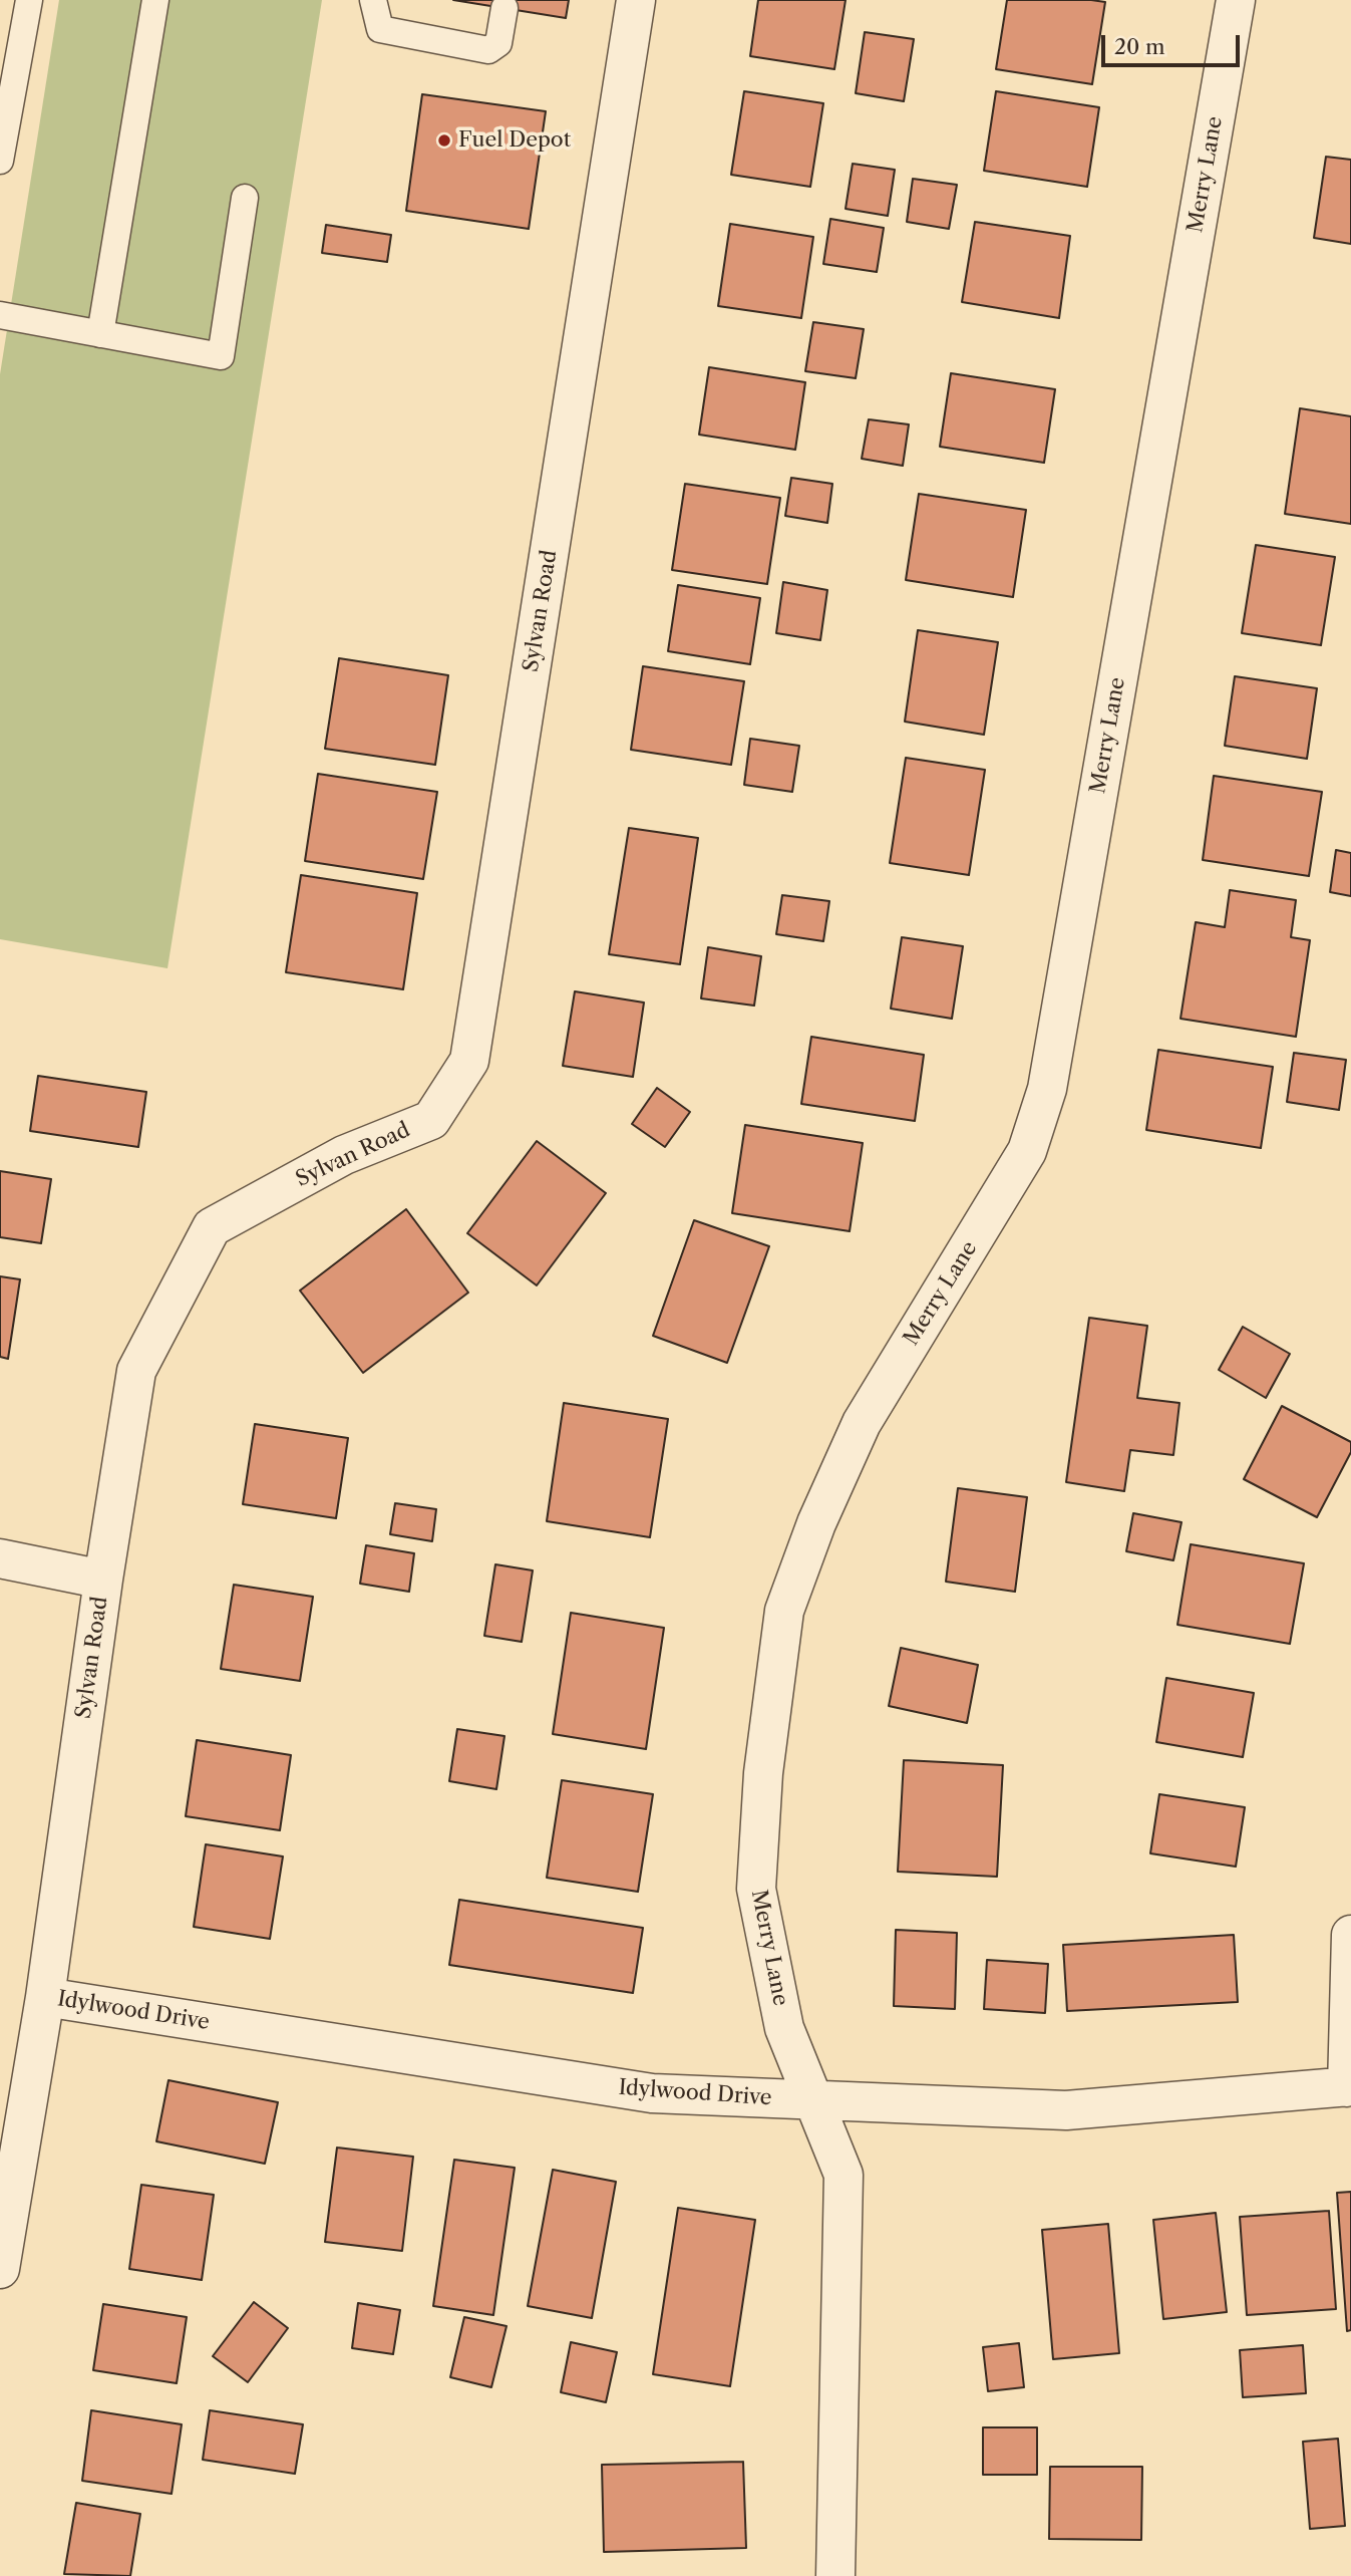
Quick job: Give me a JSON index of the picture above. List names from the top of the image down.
{
  "streets": {
    "street": ["Merry Lane", "Sylvan Road", "Idylwood Drive"]
  },
  "crossings": [
    ["Merry Lane", "Idylwood Drive"],
    ["Sylvan Road", "Idylwood Drive"]
  ],
  "places": ["Fuel Depot"],
  "scale_bar": "20 m"
}
